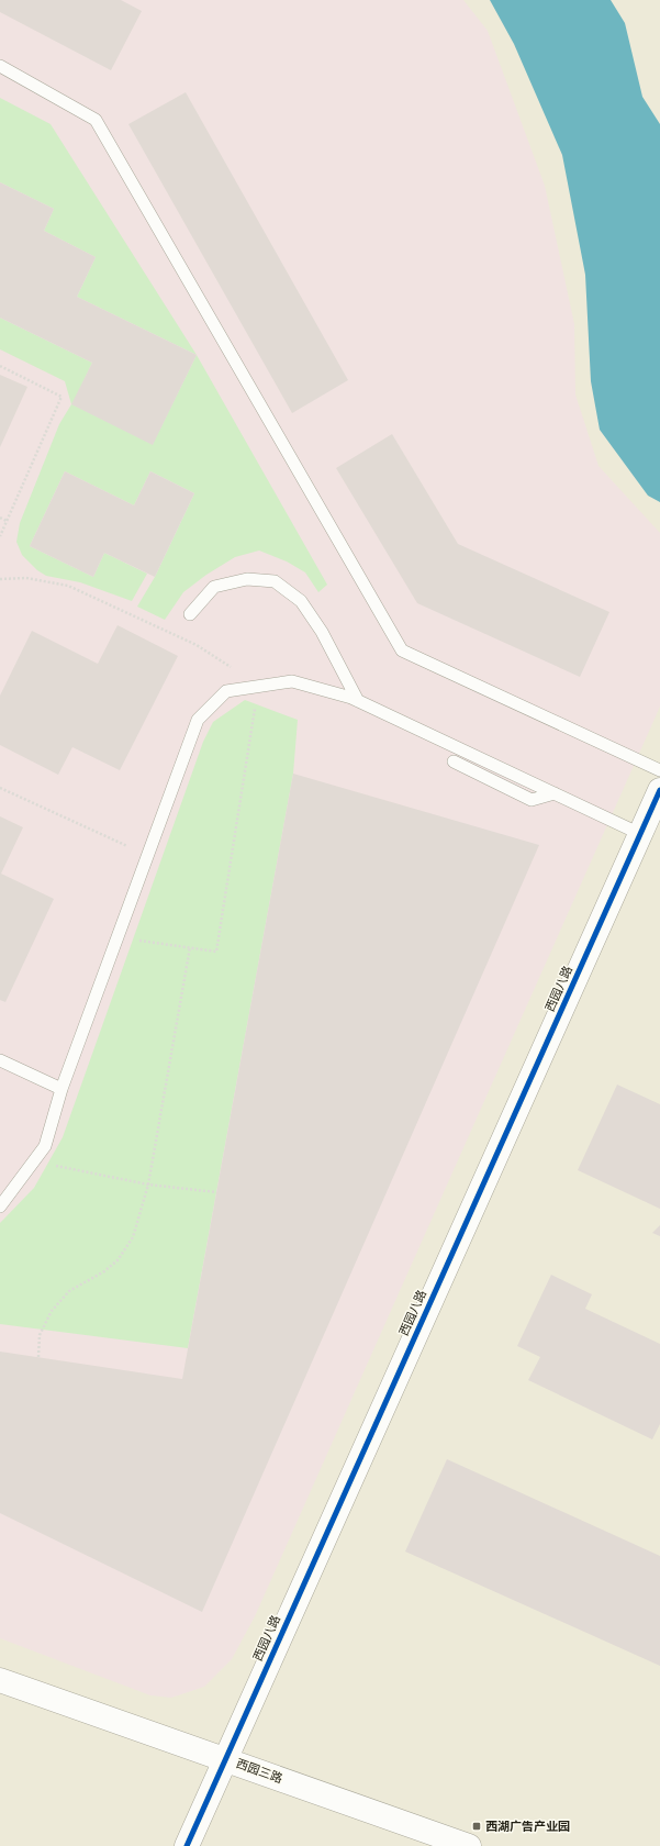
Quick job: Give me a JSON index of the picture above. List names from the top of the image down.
{
  "streets": {
    "street": ["西园八路", "西园三路"]
  },
  "crossings": [
    ["西园八路", "西园三路"]
  ],
  "places": {
    "transit": ["西湖广告产业园"]
  }
}
